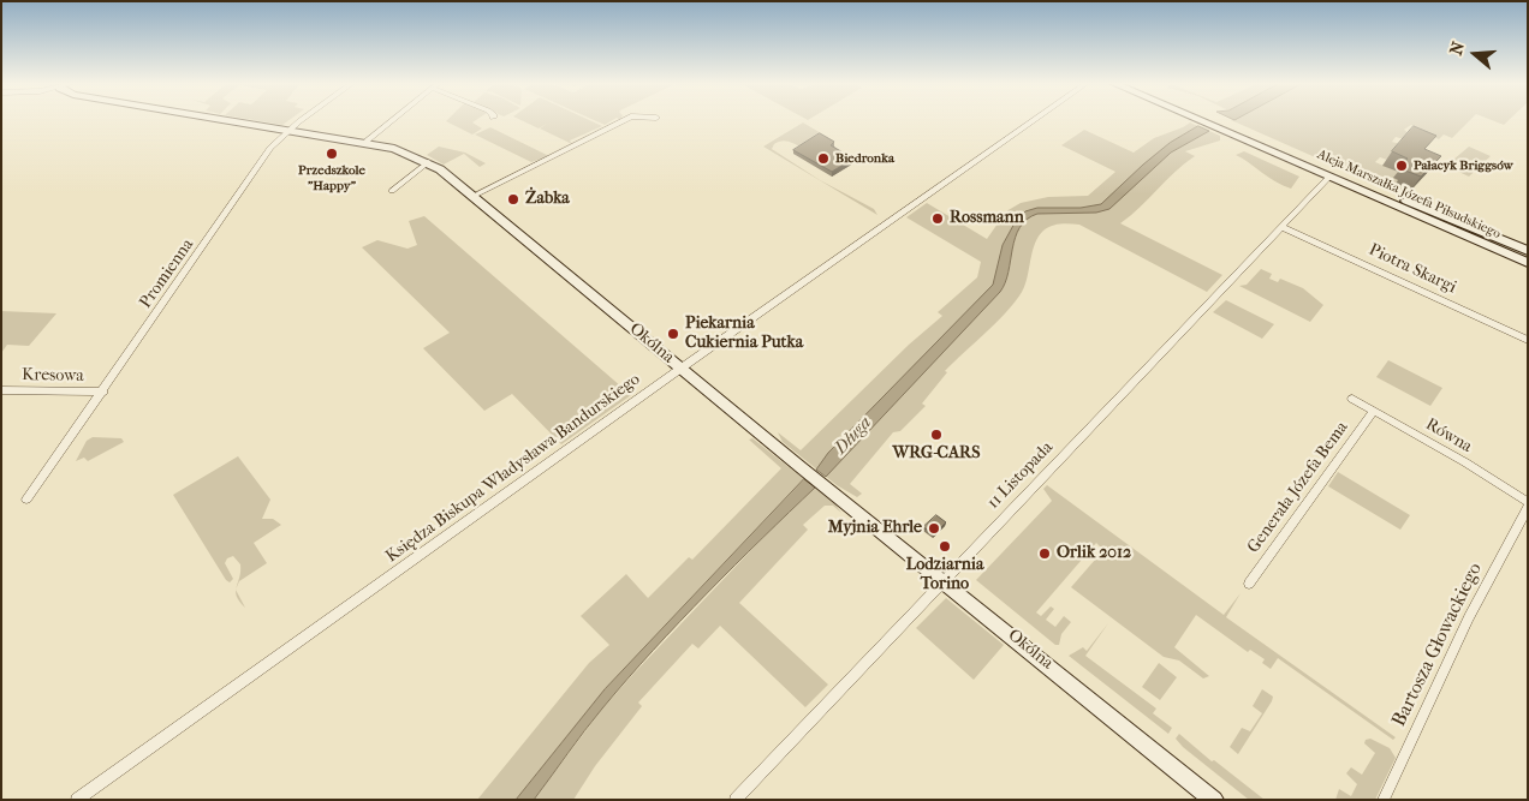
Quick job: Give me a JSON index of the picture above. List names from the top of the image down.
{
  "streets": {
    "street": [
      "Aleja Marszałka Józefa Piłsudskiego",
      "Piotra Skargi",
      "Promienna",
      "Okólna",
      "Kresowa",
      "Równa",
      "Księdza Biskupa Władysława Bandurskiego",
      "11 Listopada",
      "Generała Józefa Bema",
      "Bartosza Głowackiego"
    ]
  },
  "crossings": [
    ["Aleja Marszałka Józefa Piłsudskiego", "11 Listopada"],
    ["Piotra Skargi", "11 Listopada"],
    ["Promienna", "Okólna"],
    ["Promienna", "Kresowa"],
    ["Okólna", "Księdza Biskupa Władysława Bandurskiego"],
    ["Okólna", "11 Listopada"],
    ["Równa", "Generała Józefa Bema"],
    ["Równa", "Bartosza Głowackiego"]
  ],
  "water": ["Długa"],
  "places": [
    "Przedszkole \"Happy\"",
    "Biedronka",
    "Pałacyk Briggsów",
    "Żabka",
    "Rossmann",
    "Piekarnia Cukiernia Putka",
    "WRG-CARS",
    "Myjnia Ehrle",
    "Lodziarnia Torino",
    "Orlik 2012"
  ],
  "north": "left"
}
